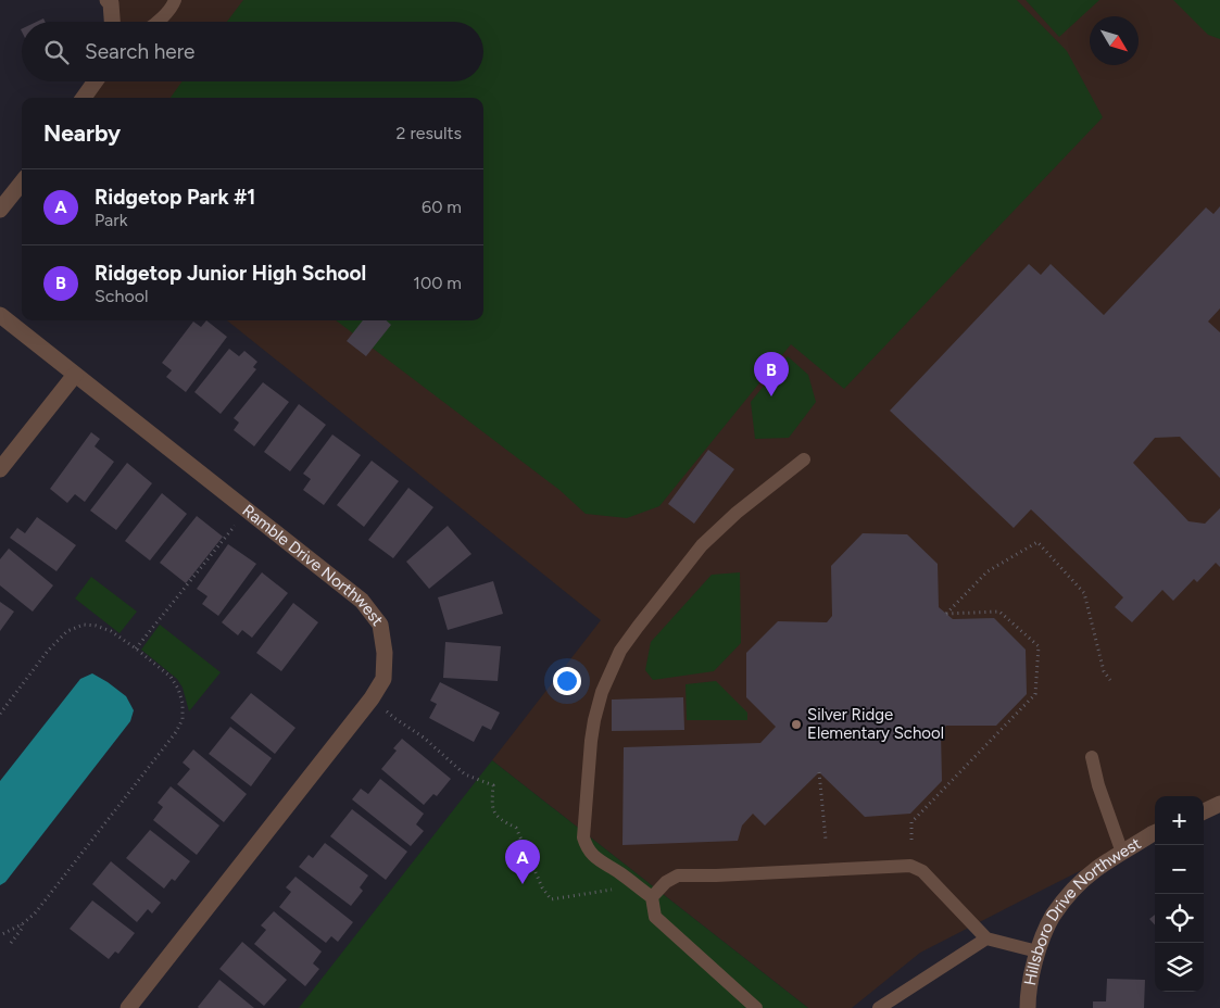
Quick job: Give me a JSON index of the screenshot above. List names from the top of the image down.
{
  "streets": {
    "street": ["Ramble Drive Northwest", "Hillsboro Drive Northwest"]
  },
  "places": ["Silver Ridge Elementary School"],
  "north": "bottom right",
  "page": {
    "search": "Search here",
    "heading": ["Nearby", "2 results"],
    "list": [
      {
        "mark": "A",
        "name": "Ridgetop Park #1",
        "note": "Park",
        "value": "60 m"
      },
      {
        "mark": "B",
        "name": "Ridgetop Junior High School",
        "note": "School",
        "value": "100 m"
      }
    ],
    "pins": ["B", "A"],
    "map_buttons": ["+", "−"]
  }
}
